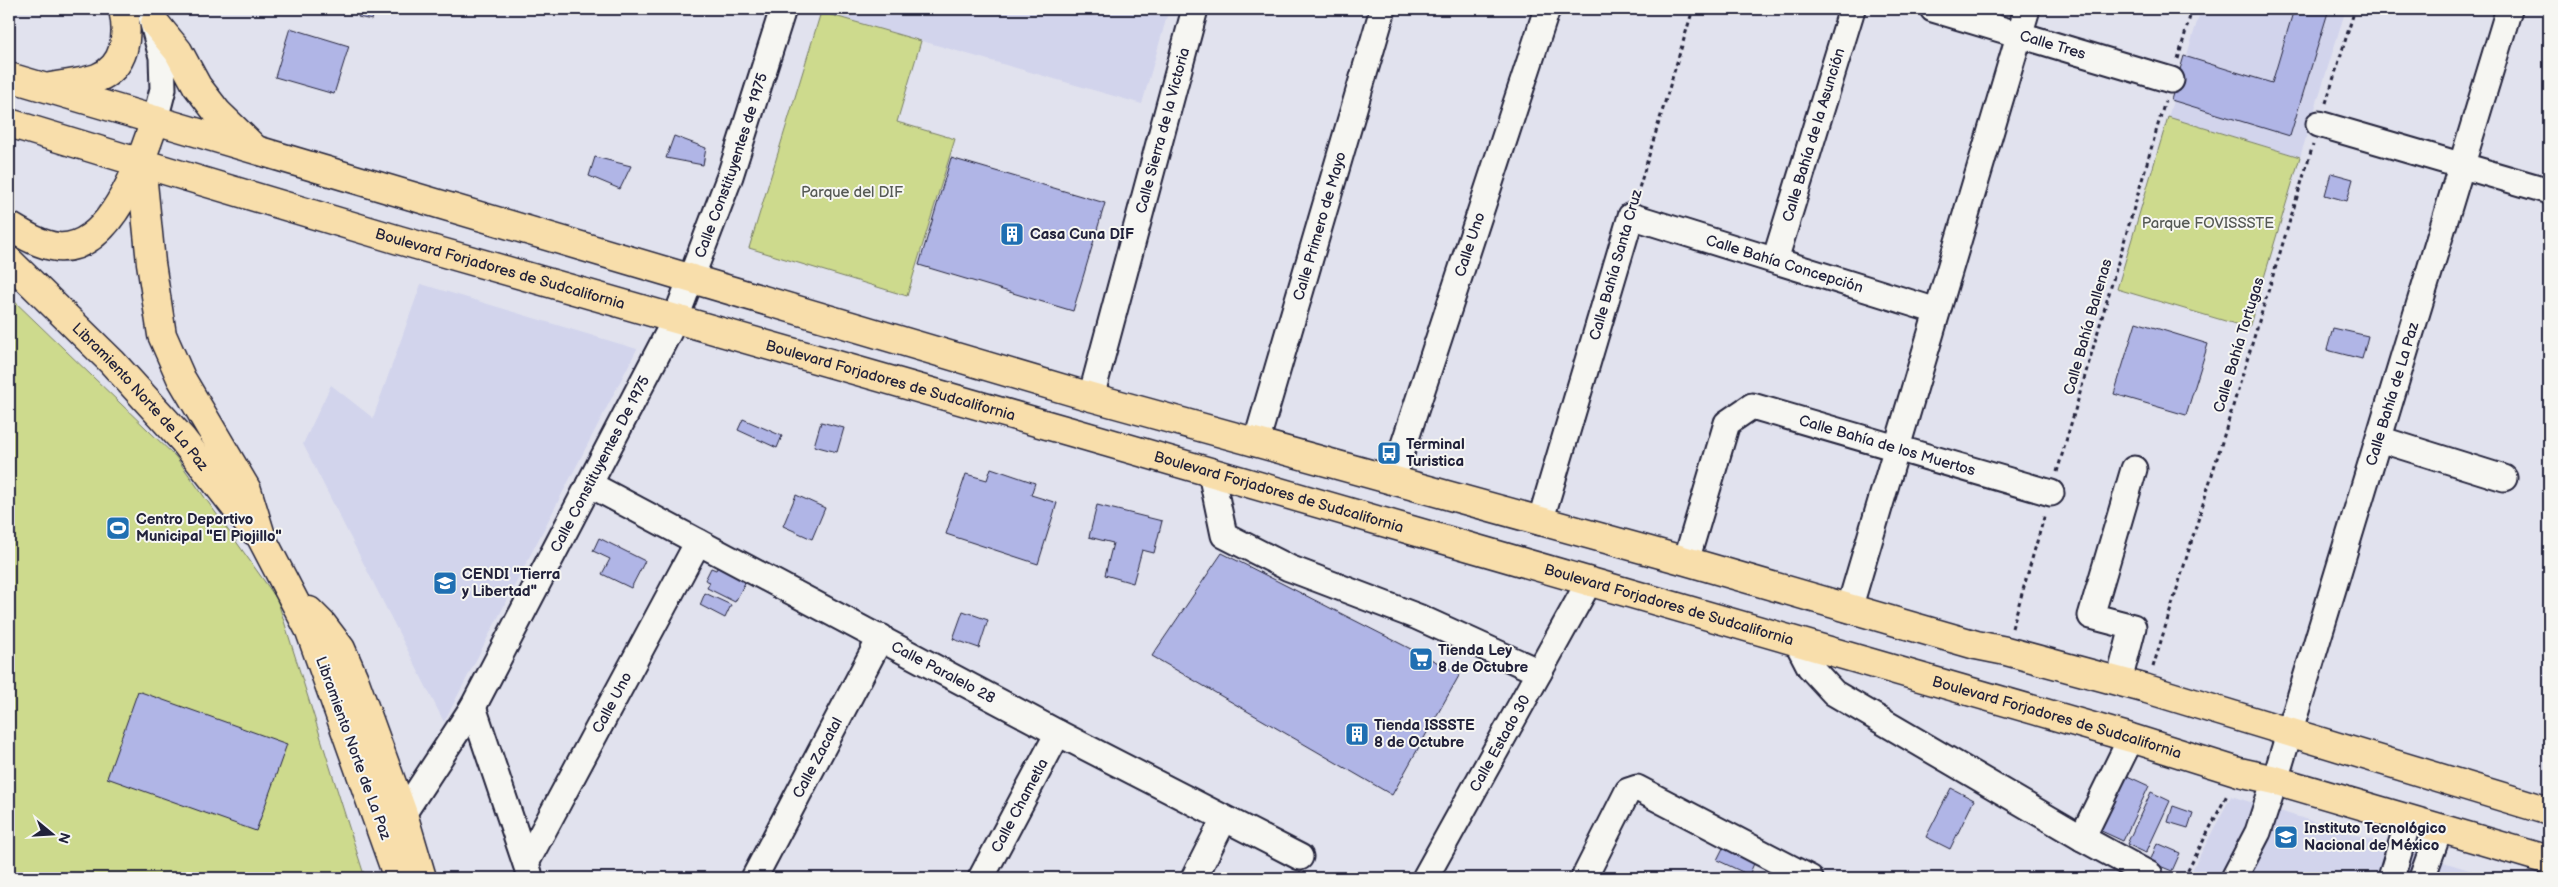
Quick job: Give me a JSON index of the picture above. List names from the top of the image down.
{
  "streets": {
    "main road": ["Boulevard Forjadores de Sudcalifornia", "Libramiento Norte de La Paz"],
    "street": [
      "Calle Tres",
      "Calle Sierra de la Victoria",
      "Calle Bahía de la Asunción",
      "Calle Constituyentes de 1975",
      "Calle Primero de Mayo",
      "Calle Uno",
      "Calle Bahía Concepción",
      "Calle Bahía Santa Cruz",
      "Calle Bahía de La Paz",
      "Calle Bahía de los Muertos",
      "Calle Constituyentes De 1975",
      "Calle Paralelo 28",
      "Calle Estado 30",
      "Calle Zacatal",
      "Calle Chametla"
    ],
    "path": ["Calle Bahía Ballenas", "Calle Bahía Tortugas"]
  },
  "crossings": [
    ["Calle Tres", "Calle Bahía Ballenas"],
    ["Calle Bahía de la Asunción", "Calle Bahía Concepción"],
    ["Calle Constituyentes de 1975", "Boulevard Forjadores de Sudcalifornia"],
    ["Calle Constituyentes de 1975", "Calle Constituyentes De 1975"],
    ["Calle Uno", "Calle Paralelo 28"],
    ["Calle Bahía Concepción", "Calle Bahía Santa Cruz"],
    ["Boulevard Forjadores de Sudcalifornia", "Calle Bahía de La Paz"],
    ["Boulevard Forjadores de Sudcalifornia", "Libramiento Norte de La Paz"],
    ["Boulevard Forjadores de Sudcalifornia", "Calle Constituyentes De 1975"],
    ["Boulevard Forjadores de Sudcalifornia", "Calle Estado 30"],
    ["Calle Bahía Ballenas", "Calle Bahía de los Muertos"],
    ["Calle Constituyentes De 1975", "Calle Paralelo 28"],
    ["Calle Paralelo 28", "Calle Zacatal"],
    ["Calle Paralelo 28", "Calle Chametla"]
  ],
  "parks": ["Parque del DIF", "Parque FOVISSSTE"],
  "places": {
    "building": ["Casa Cuna DIF", "Tienda ISSSTE 8 de Octubre"],
    "bus stop": ["Terminal Turistica"],
    "sports": ["Centro Deportivo Municipal \"El Piojillo\""],
    "school or university": ["CENDI \"Tierra y Libertad\"", "Instituto Tecnológico Nacional de México"],
    "supermarket": ["Tienda Ley 8 de Octubre"]
  },
  "north": "right"
}
